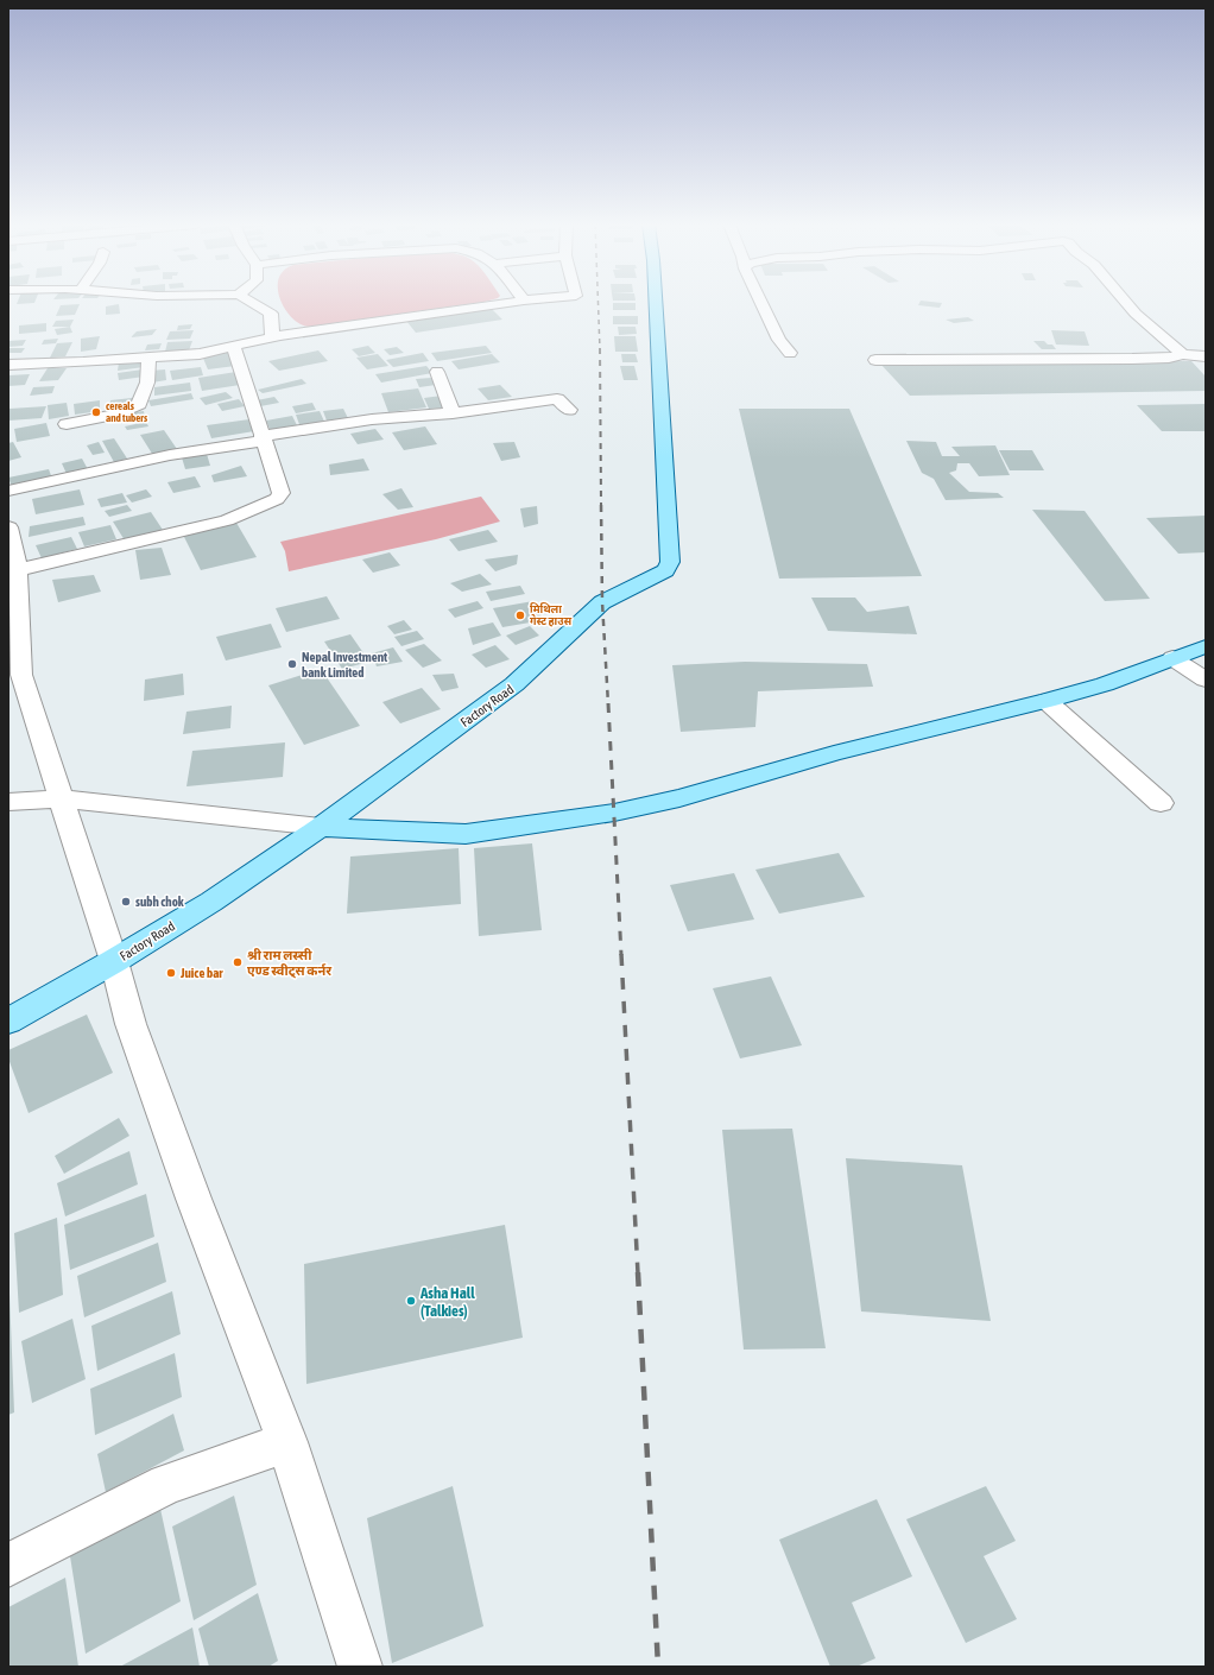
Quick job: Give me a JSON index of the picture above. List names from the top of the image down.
{
  "streets": {
    "main road": ["Factory Road"]
  },
  "places": [
    "cereals and tubers",
    "मिथिला गेस्ट हाउस",
    "Nepal Investment bank Limited",
    "subh chok",
    "श्री राम लस्सी एण्ड स्वीट्स कर्नर",
    "Juice bar",
    "Asha Hall (Talkies)"
  ]
}
